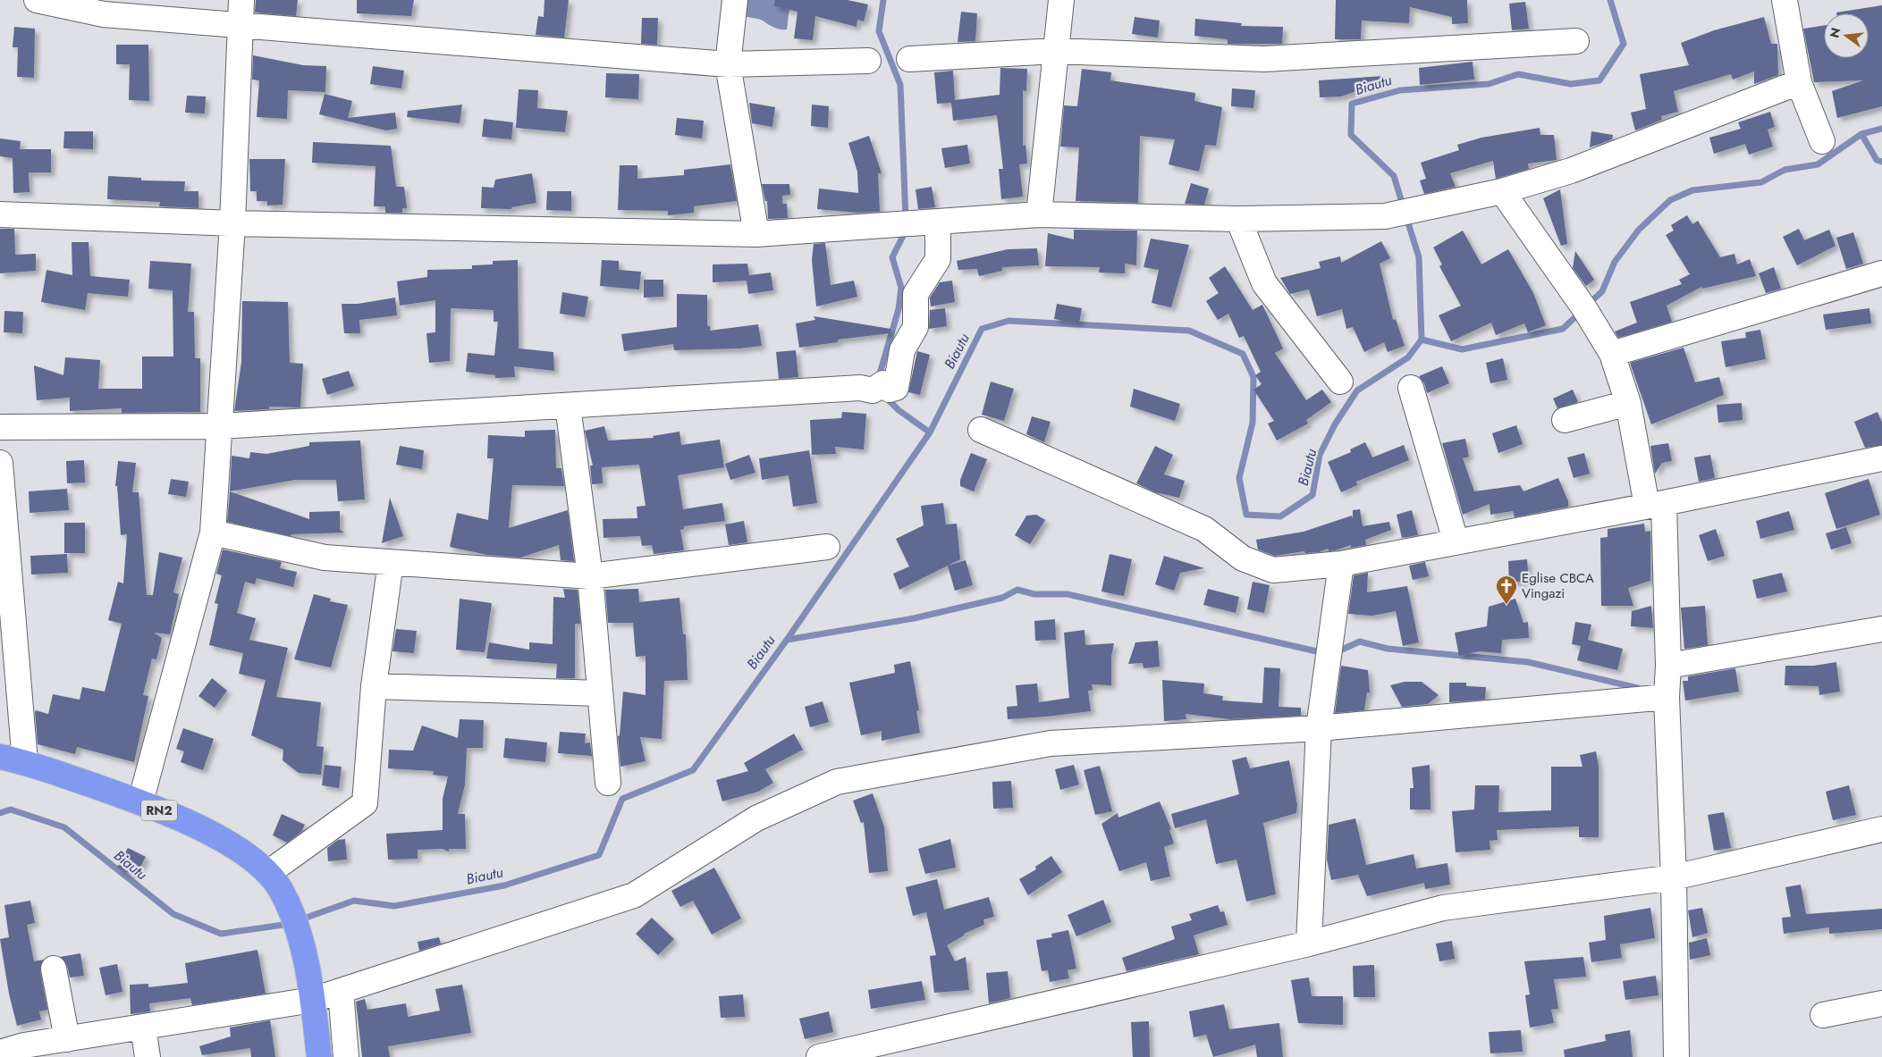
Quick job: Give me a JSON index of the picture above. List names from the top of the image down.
{
  "streets": {
    "highway": ["RN2"]
  },
  "water": ["Biautu"],
  "places": {
    "church": ["Eglise CBCA Vingazi"]
  },
  "north": "left"
}
